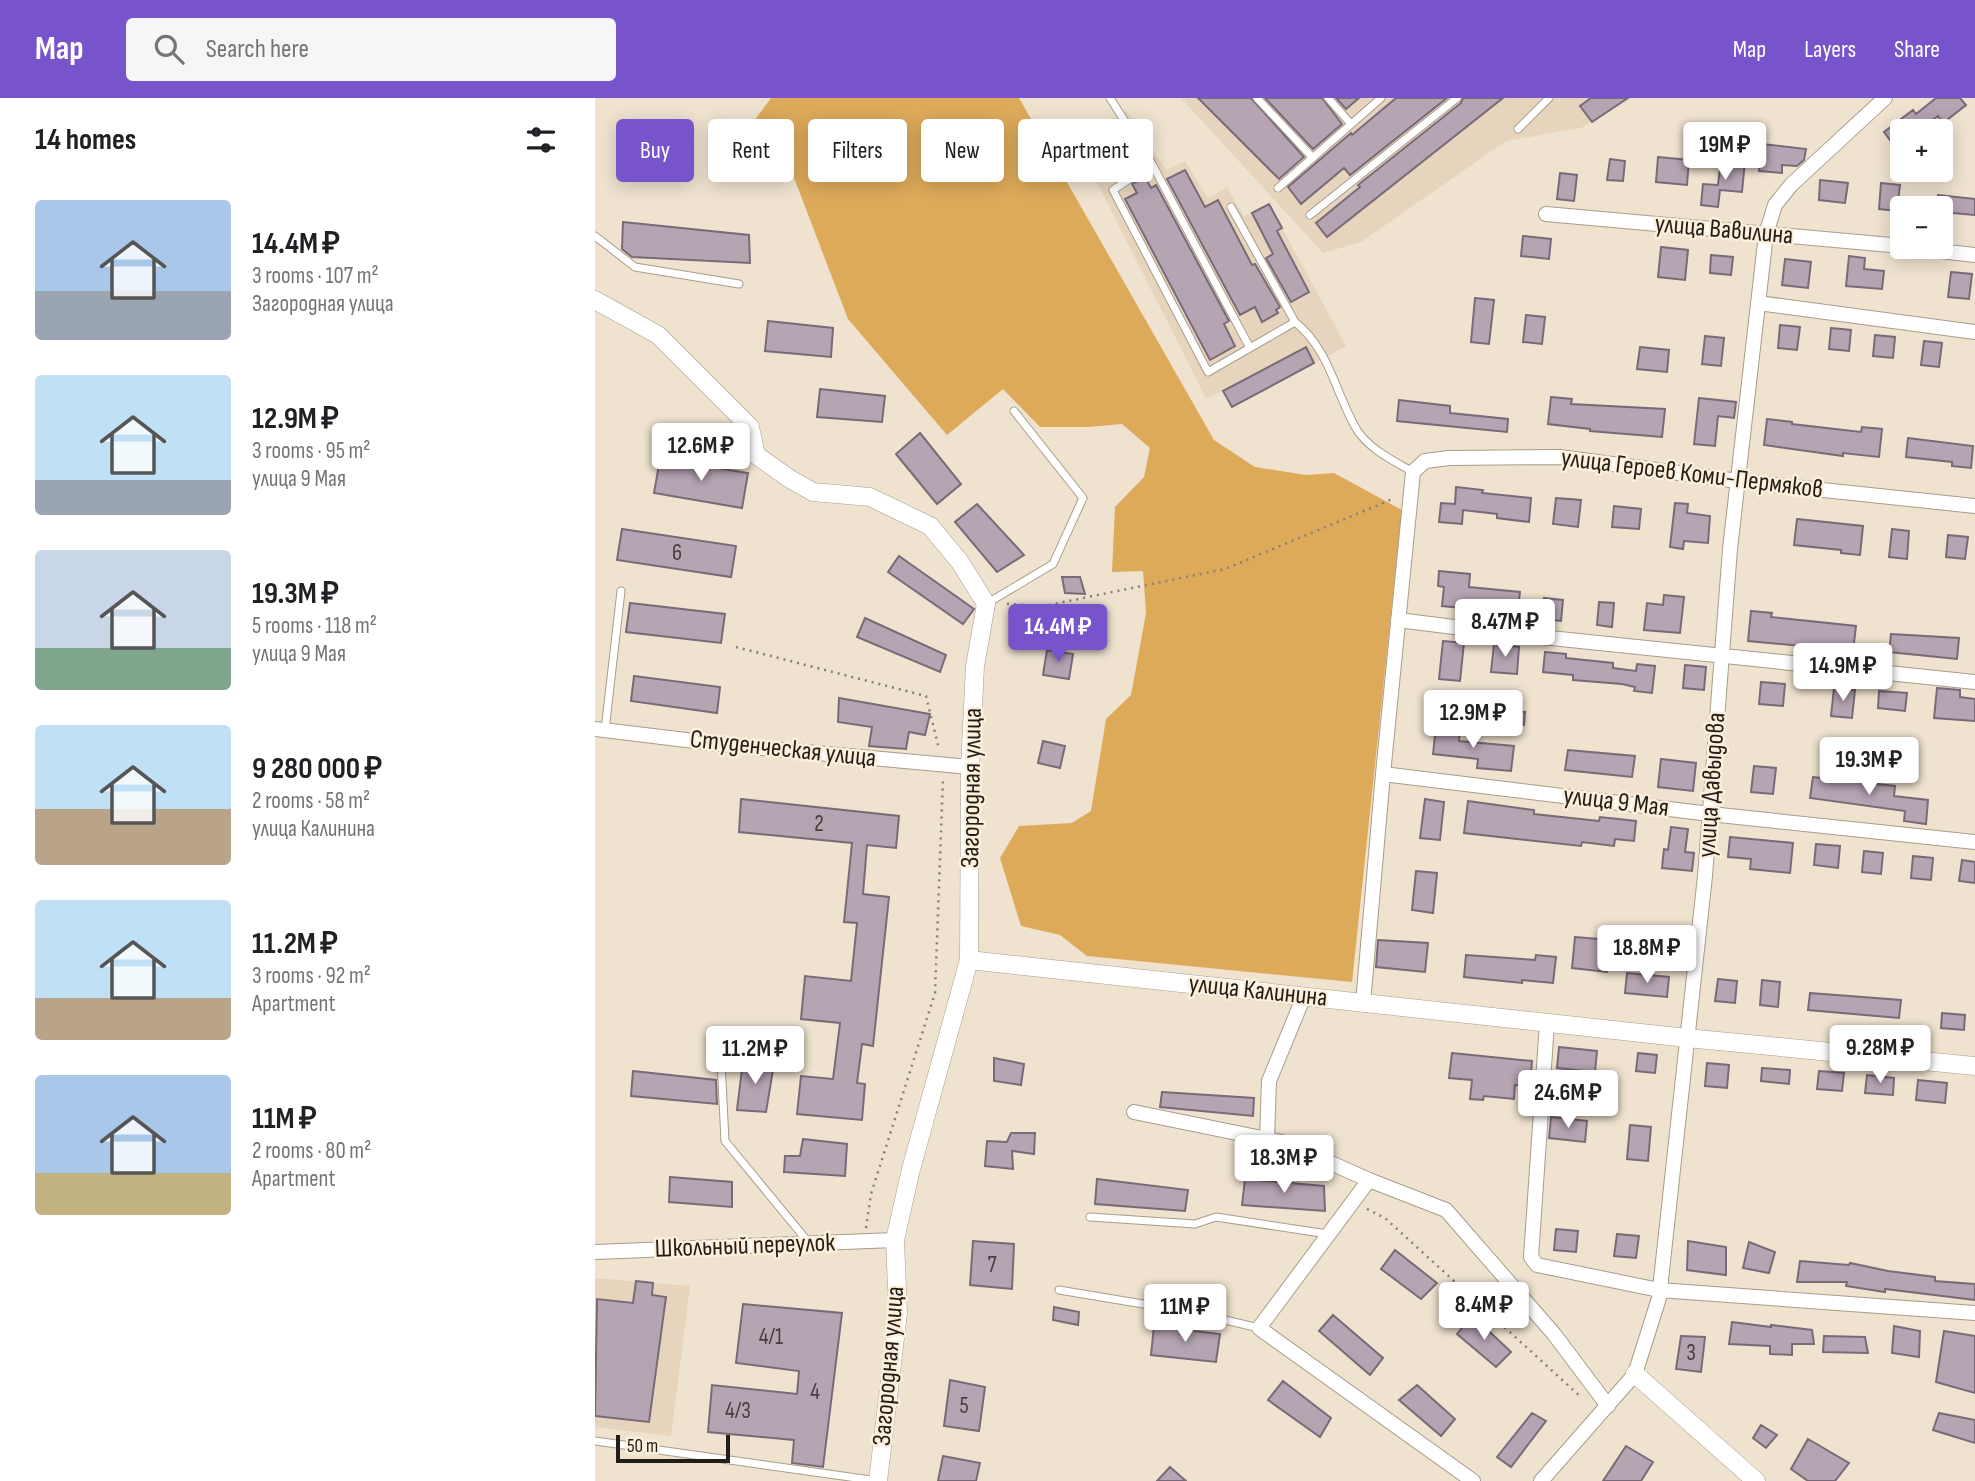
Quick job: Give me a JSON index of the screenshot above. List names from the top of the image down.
{
  "streets": {
    "street": [
      "улица Вавилина",
      "улица Героев Коми-Пермяков",
      "Студенческая улица",
      "улица Давыдова",
      "Загородная улица",
      "улица 9 Мая",
      "улица Калинина",
      "Школьный переулок"
    ]
  },
  "crossings": [
    ["улица Вавилина", "улица Давыдова"],
    ["улица Героев Коми-Пермяков", "улица Давыдова"],
    ["Студенческая улица", "Загородная улица"],
    ["улица Давыдова", "улица 9 Мая"],
    ["улица Давыдова", "улица Калинина"],
    ["Загородная улица", "улица Калинина"],
    ["Загородная улица", "Школьный переулок"]
  ],
  "house_numbers": [
    "6",
    "2",
    "7",
    "4/1",
    "3",
    "4",
    "5",
    "4/3"
  ],
  "scale_bar": "50 m",
  "page": {
    "header": "Map",
    "search": "Search here",
    "nav": ["Map", "Layers", "Share"],
    "heading": "14 homes",
    "map_buttons": ["+", "−"],
    "chip": [
      "Buy",
      "Rent",
      "Filters",
      "New",
      "Apartment"
    ],
    "price": [
      "19M ₽",
      "12.6M ₽",
      "8.47M ₽",
      "14.4M ₽",
      "14.9M ₽",
      "12.9M ₽",
      "19.3M ₽",
      "18.8M ₽",
      "9.28M ₽",
      "11.2M ₽",
      "24.6M ₽",
      "18.3M ₽",
      "8.4M ₽",
      "11M ₽"
    ],
    "list": [
      {
        "name": "14.4M ₽",
        "note": "3 rooms · 107 m² · Загородная улица"
      },
      {
        "name": "12.9M ₽",
        "note": "3 rooms · 95 m² · улица 9 Мая"
      },
      {
        "name": "19.3M ₽",
        "note": "5 rooms · 118 m² · улица 9 Мая"
      },
      {
        "name": "9 280 000 ₽",
        "note": "2 rooms · 58 m² · улица Калинина"
      },
      {
        "name": "11.2M ₽",
        "note": "3 rooms · 92 m² · Apartment"
      },
      {
        "name": "11M ₽",
        "note": "2 rooms · 80 m² · Apartment"
      }
    ],
    "scale": "50 m"
  }
}
